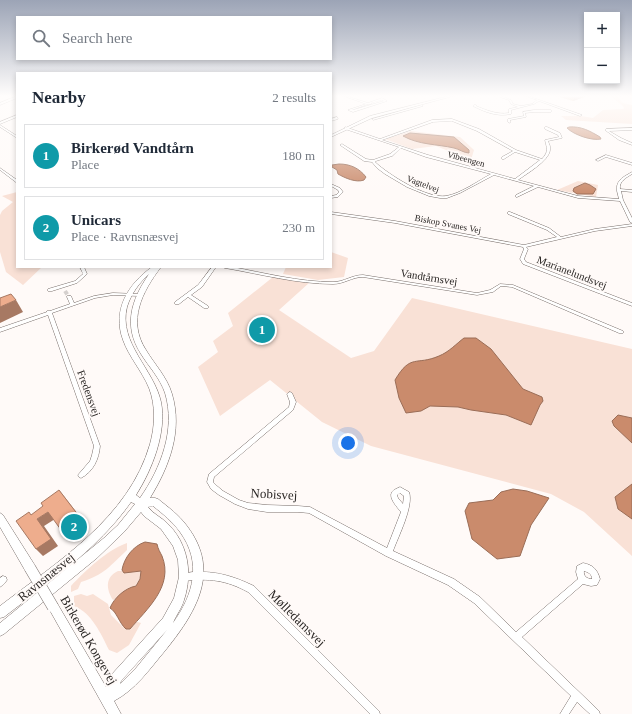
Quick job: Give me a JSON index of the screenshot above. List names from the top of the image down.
{
  "streets": {
    "main road": ["Ravnsnæsvej", "Birkerød Kongevej"],
    "street": [
      "Vibeengen",
      "Vagtelvej",
      "Biskop Svanes Vej",
      "Marianelundsvej",
      "Vandtårnsvej",
      "Fredensvej",
      "Nobisvej",
      "Mølledamsvej"
    ]
  },
  "crossings": [
    ["Vibeengen", "Vagtelvej"],
    ["Biskop Svanes Vej", "Marianelundsvej"]
  ],
  "page": {
    "map_buttons": ["+", "−"],
    "search": "Search here",
    "heading": ["Nearby", "2 results"],
    "list": [
      {
        "mark": "1",
        "name": "Birkerød Vandtårn",
        "note": "Place",
        "value": "180 m"
      },
      {
        "mark": "2",
        "name": "Unicars",
        "note": "Place · Ravnsnæsvej",
        "value": "230 m"
      }
    ],
    "pins": ["1", "2"]
  }
}
